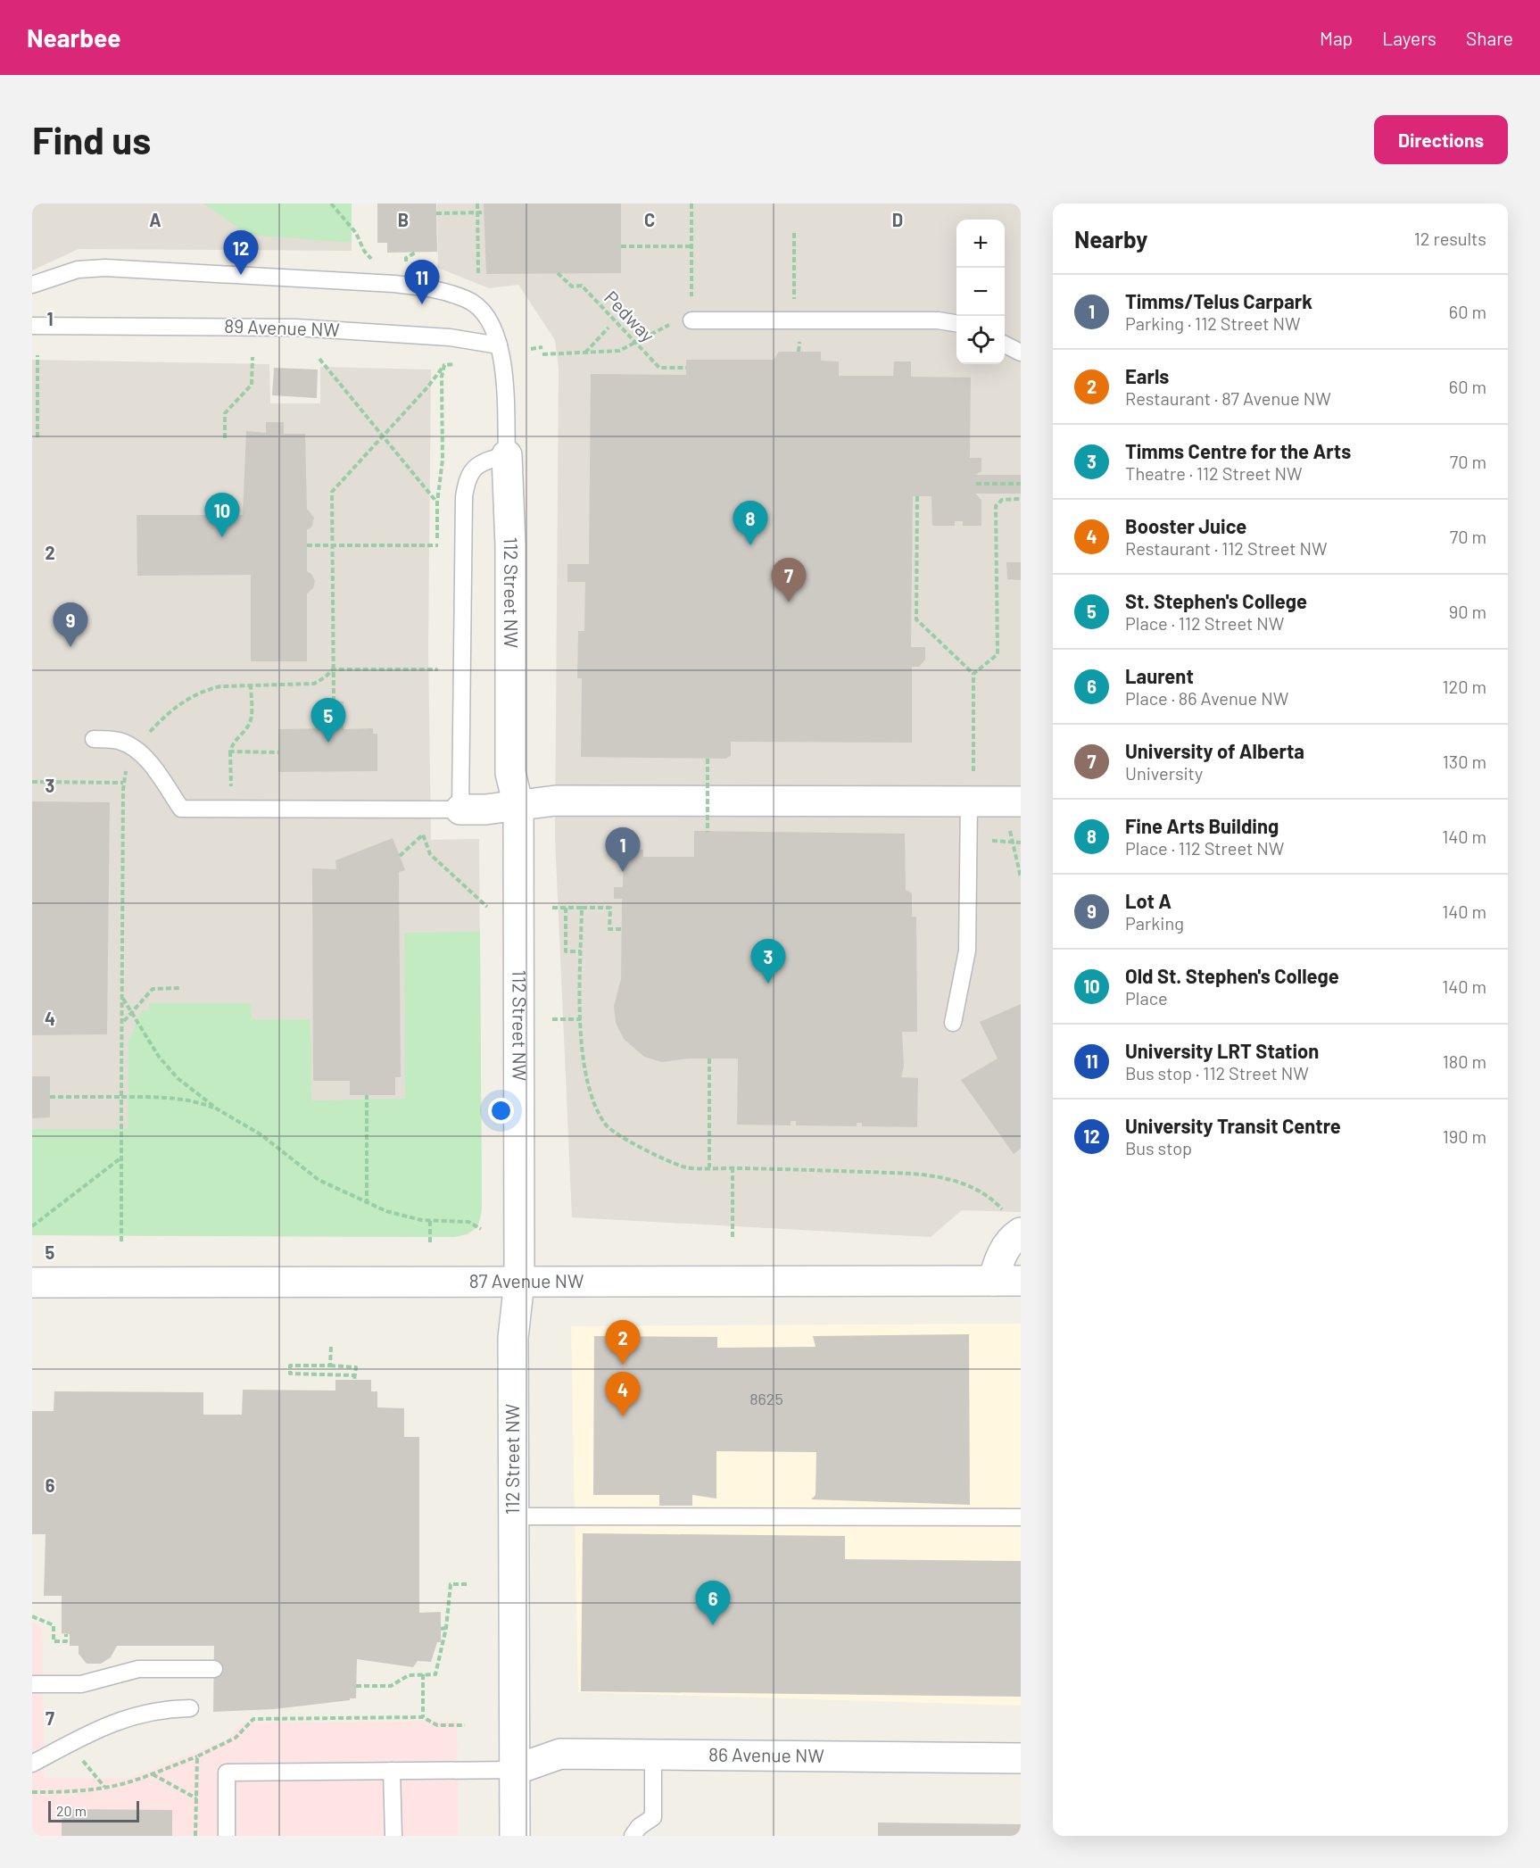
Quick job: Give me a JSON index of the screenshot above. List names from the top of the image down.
{
  "streets": {
    "street": ["112 Street NW", "87 Avenue NW", "86 Avenue NW"],
    "lane": ["89 Avenue NW"],
    "path": ["Pedway"]
  },
  "crossings": [
    ["89 Avenue NW", "112 Street NW"],
    ["112 Street NW", "87 Avenue NW"],
    ["112 Street NW", "86 Avenue NW"]
  ],
  "house_numbers": ["8625"],
  "scale_bar": "20 m",
  "page": {
    "header": "Nearbee",
    "nav": ["Map", "Layers", "Share"],
    "buttons": "Directions",
    "title": "Find us",
    "heading": ["Nearby", "12 results"],
    "map_buttons": ["+", "−"],
    "pins": [
      "12",
      "11",
      "10",
      "8",
      "7",
      "9",
      "5",
      "1",
      "3",
      "2",
      "4",
      "6"
    ],
    "list": [
      {
        "mark": "1",
        "name": "Timms/Telus Carpark",
        "note": "Parking · 112 Street NW",
        "value": "60 m"
      },
      {
        "mark": "2",
        "name": "Earls",
        "note": "Restaurant · 87 Avenue NW",
        "value": "60 m"
      },
      {
        "mark": "3",
        "name": "Timms Centre for the Arts",
        "note": "Theatre · 112 Street NW",
        "value": "70 m"
      },
      {
        "mark": "4",
        "name": "Booster Juice",
        "note": "Restaurant · 112 Street NW",
        "value": "70 m"
      },
      {
        "mark": "5",
        "name": "St. Stephen's College",
        "note": "Place · 112 Street NW",
        "value": "90 m"
      },
      {
        "mark": "6",
        "name": "Laurent",
        "note": "Place · 86 Avenue NW",
        "value": "120 m"
      },
      {
        "mark": "7",
        "name": "University of Alberta",
        "note": "University",
        "value": "130 m"
      },
      {
        "mark": "8",
        "name": "Fine Arts Building",
        "note": "Place · 112 Street NW",
        "value": "140 m"
      },
      {
        "mark": "9",
        "name": "Lot A",
        "note": "Parking",
        "value": "140 m"
      },
      {
        "mark": "10",
        "name": "Old St. Stephen's College",
        "note": "Place",
        "value": "140 m"
      },
      {
        "mark": "11",
        "name": "University LRT Station",
        "note": "Bus stop · 112 Street NW",
        "value": "180 m"
      },
      {
        "mark": "12",
        "name": "University Transit Centre",
        "note": "Bus stop",
        "value": "190 m"
      }
    ],
    "scale": "20 m"
  },
  "grid": {
    "columns": [
      "A",
      "B",
      "C",
      "D"
    ],
    "rows": [
      "1",
      "2",
      "3",
      "4",
      "5",
      "6",
      "7"
    ]
  }
}
